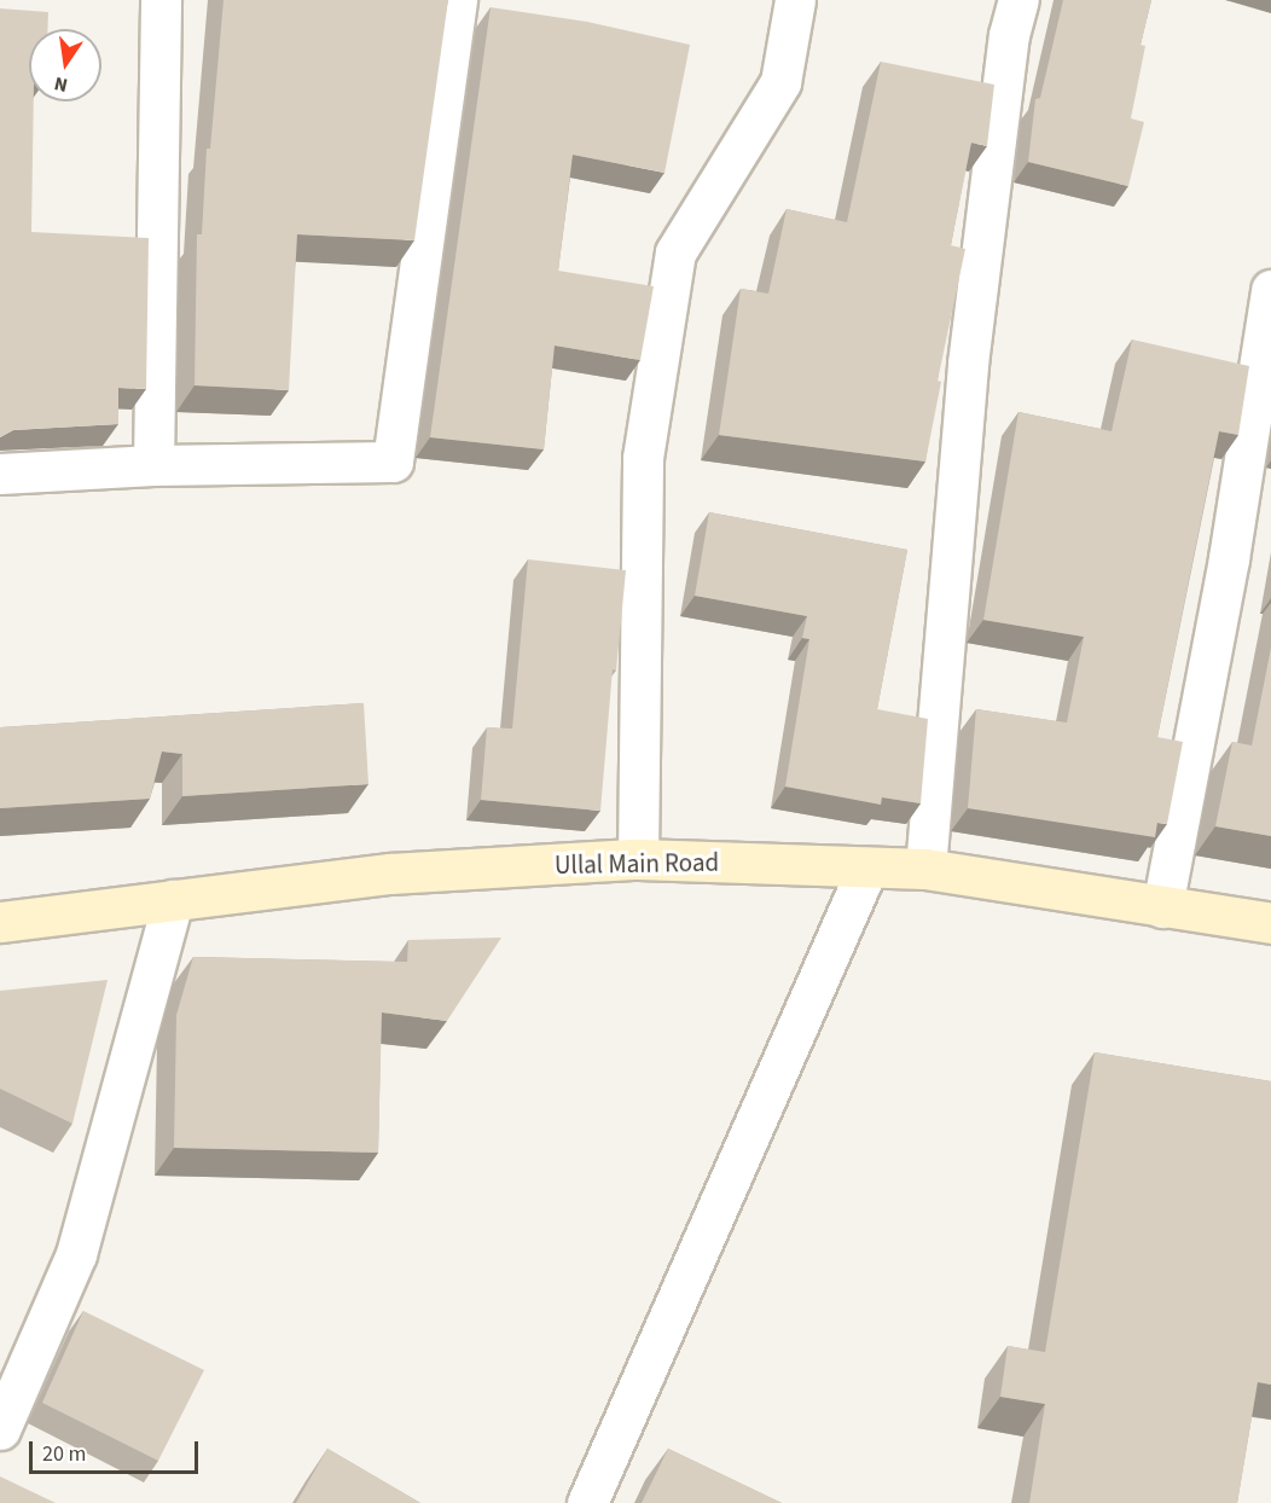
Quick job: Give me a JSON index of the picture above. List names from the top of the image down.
{
  "streets": {
    "main road": ["Ullal Main Road"]
  },
  "scale_bar": "20 m",
  "north": "bottom"
}
